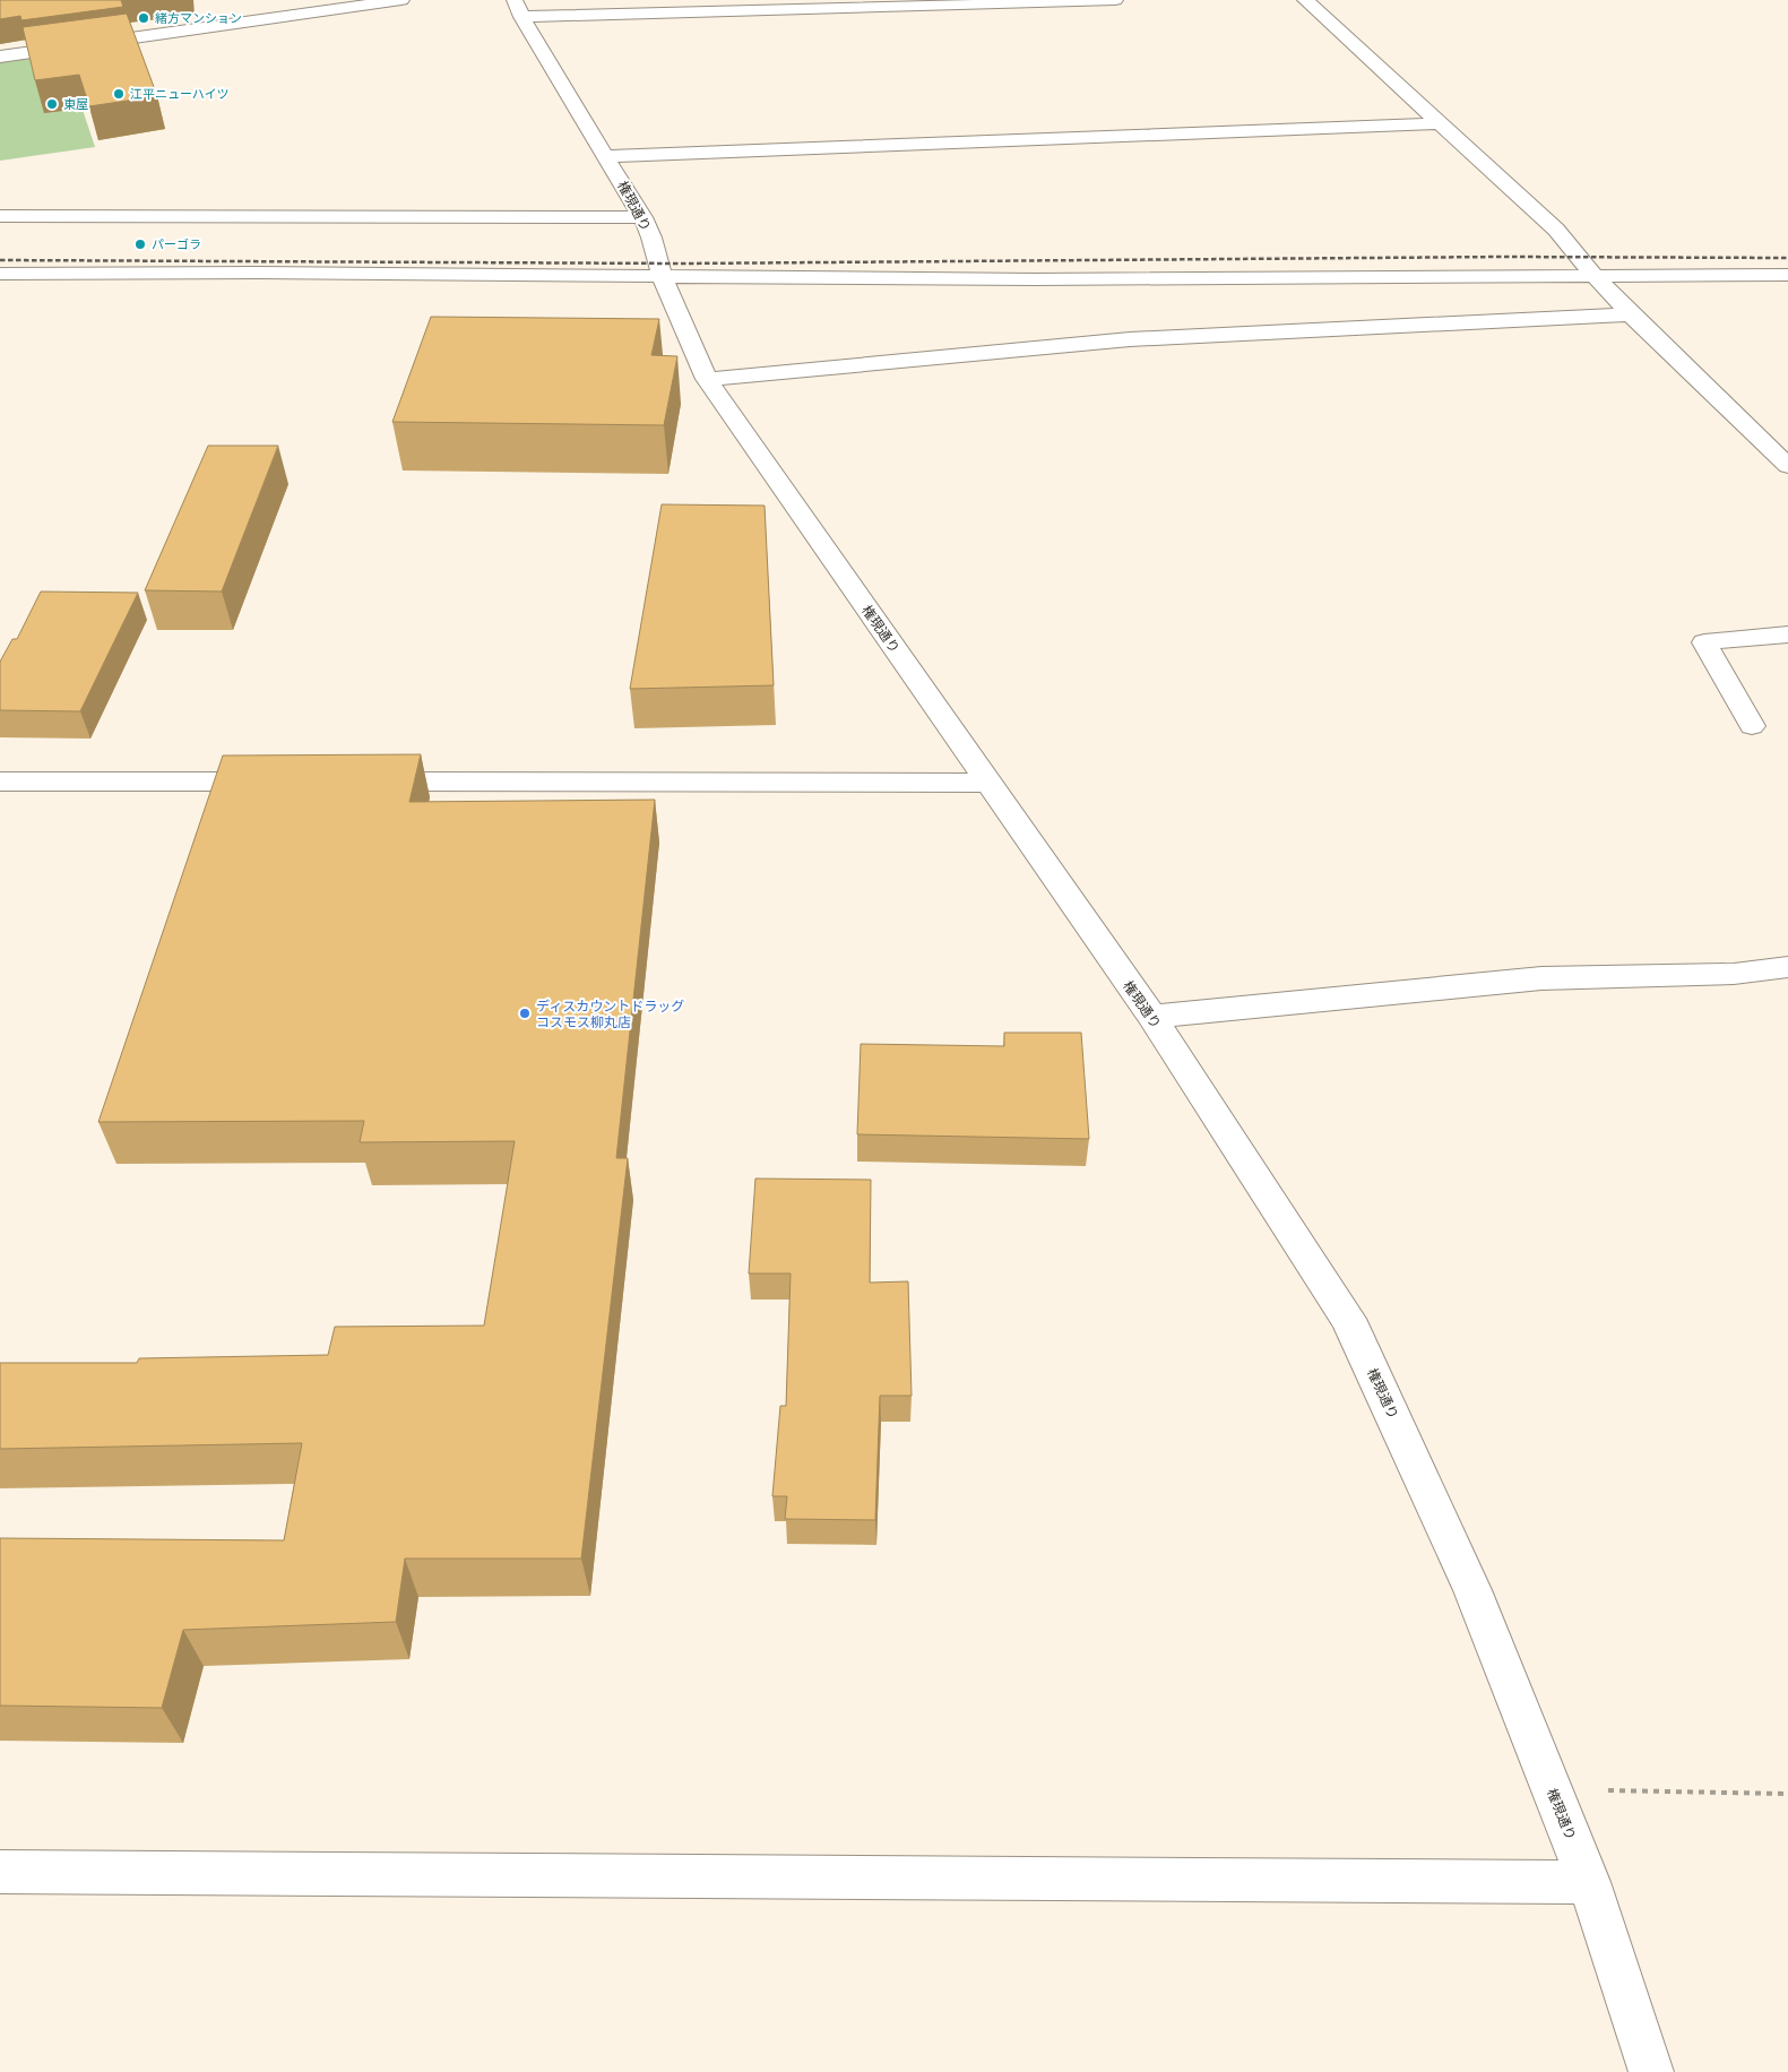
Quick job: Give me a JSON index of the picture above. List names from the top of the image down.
{
  "streets": {
    "street": ["権現通り"]
  },
  "places": [
    "緒方マンション",
    "江平ニューハイツ",
    "東屋",
    "パーゴラ",
    "ディスカウントドラッグ コスモス柳丸店"
  ]
}
